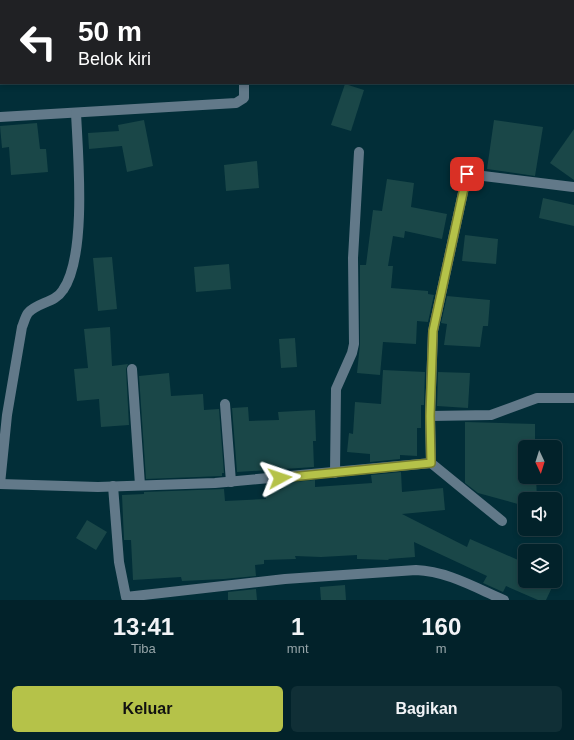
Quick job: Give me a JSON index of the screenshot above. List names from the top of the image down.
{
  "north": "bottom",
  "page": {
    "turn": ["50 m", "Belok kiri"],
    "eta": [
      "13:41",
      "Tiba",
      "1",
      "mnt",
      "160",
      "m"
    ],
    "buttons": ["Keluar", "Bagikan"]
  }
}
